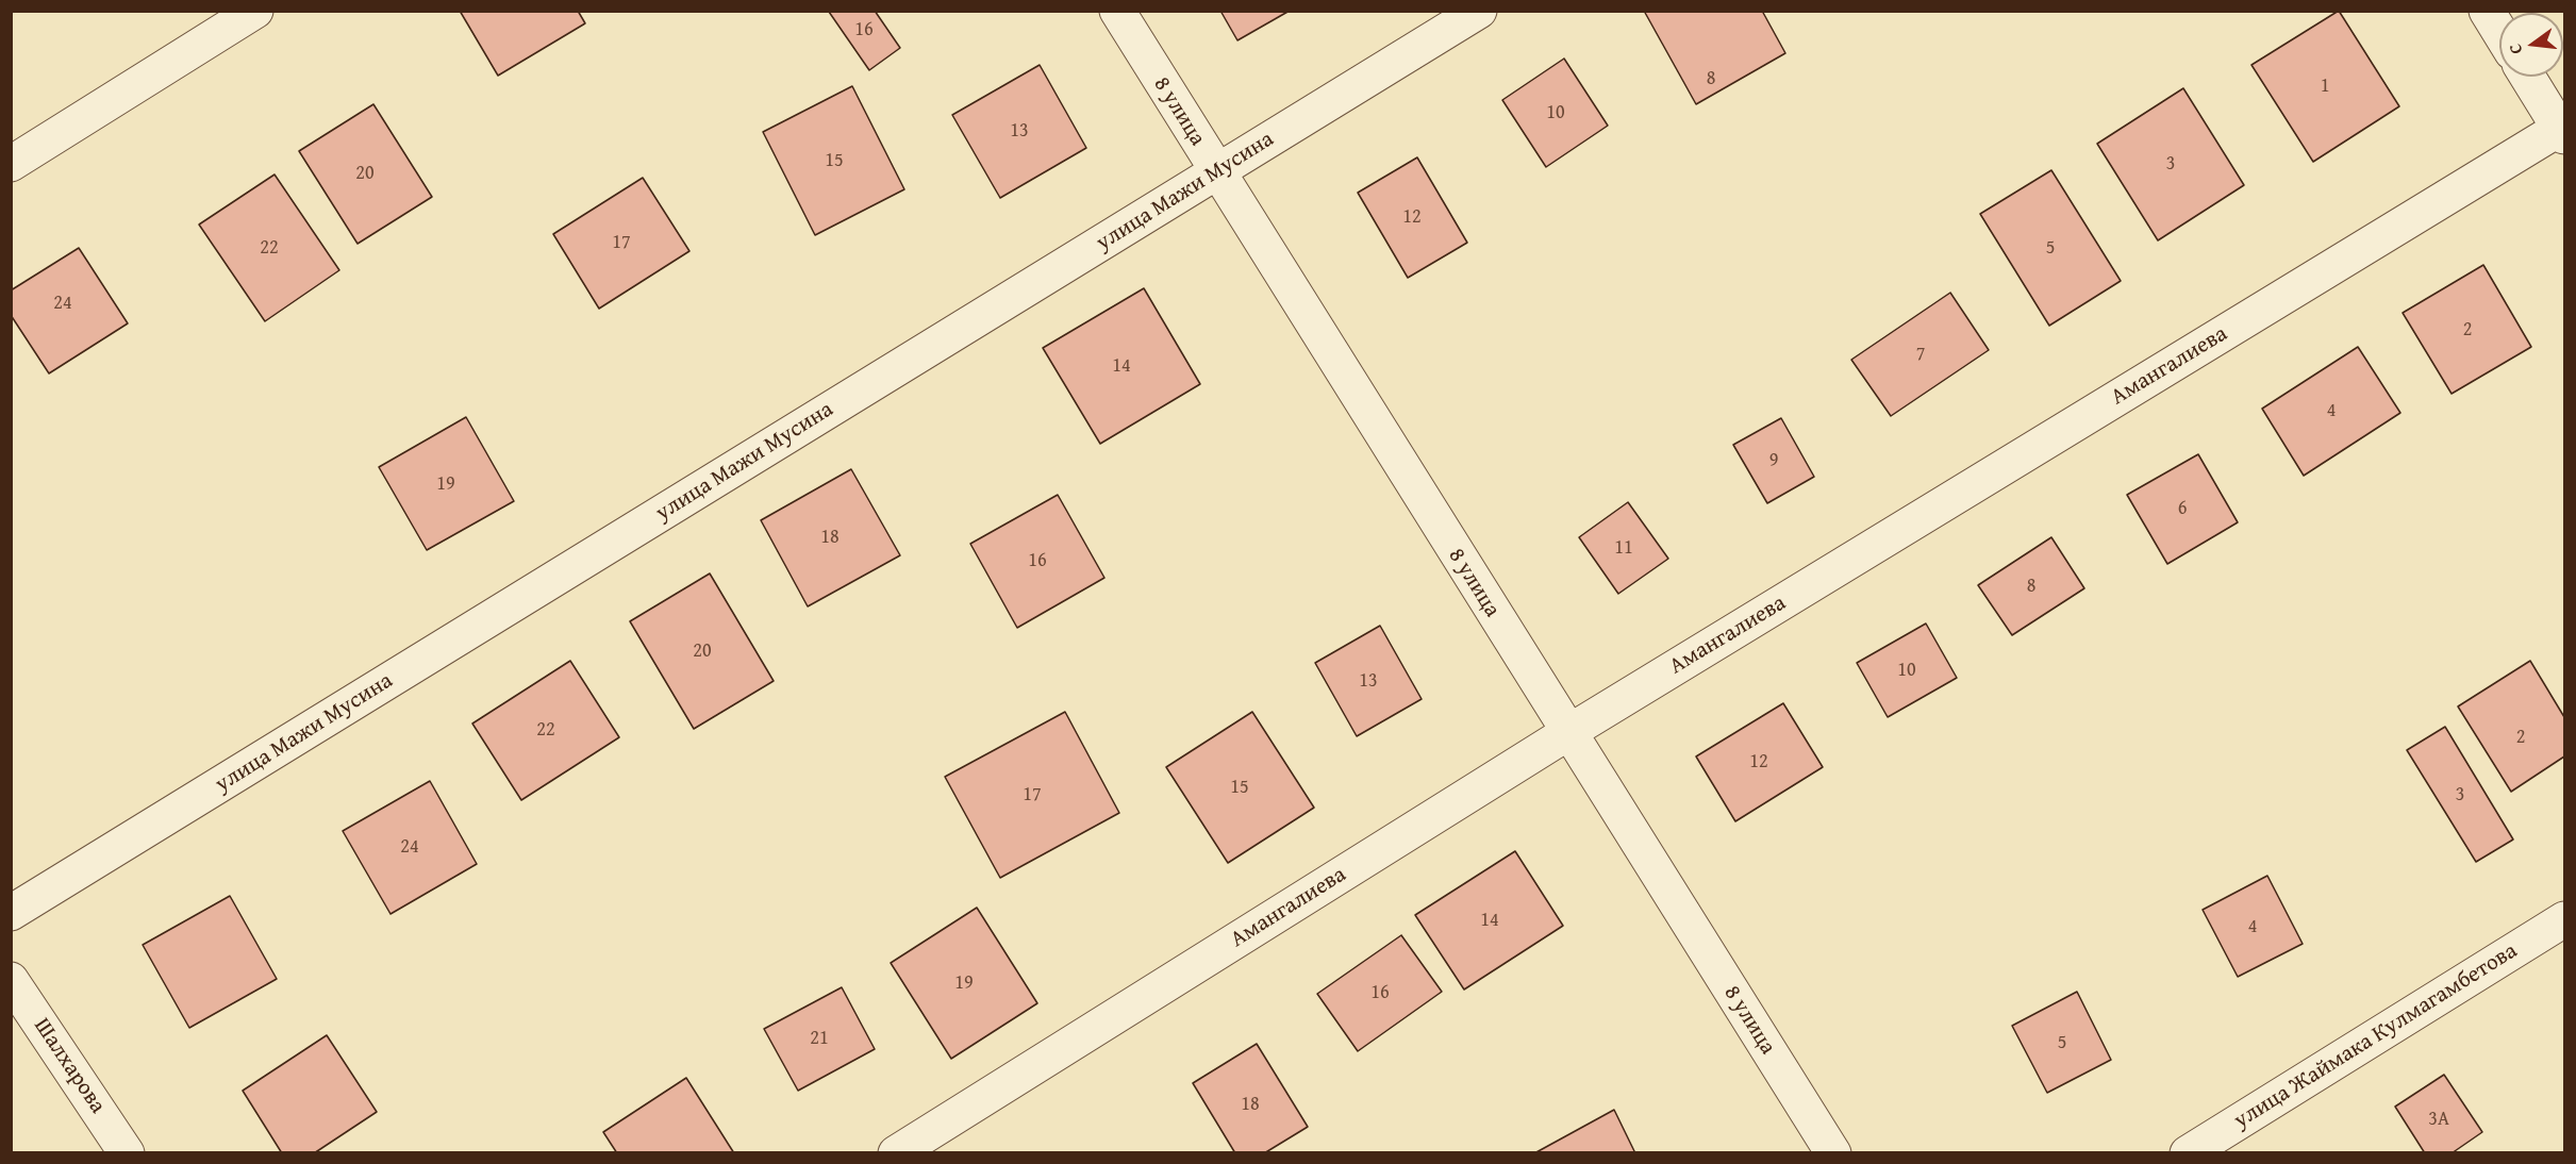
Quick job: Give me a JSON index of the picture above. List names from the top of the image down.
{
  "streets": {
    "street": [
      "8 улица",
      "улица Мажи Мусина",
      "Амангалиева",
      "улица Жаймака Кулмагамбетова",
      "Шалхарова"
    ]
  },
  "crossings": [
    ["8 улица", "улица Мажи Мусина"],
    ["8 улица", "Амангалиева"]
  ],
  "house_numbers": [
    "16",
    "8",
    "1",
    "10",
    "13",
    "15",
    "3",
    "20",
    "12",
    "17",
    "22",
    "5",
    "24",
    "2",
    "7",
    "14",
    "4",
    "9",
    "19",
    "6",
    "18",
    "11",
    "16",
    "8",
    "20",
    "10",
    "13",
    "22",
    "2",
    "12",
    "15",
    "17",
    "3",
    "24",
    "14",
    "4",
    "19",
    "16",
    "21",
    "5",
    "18",
    "3А"
  ],
  "north": "left"
}
